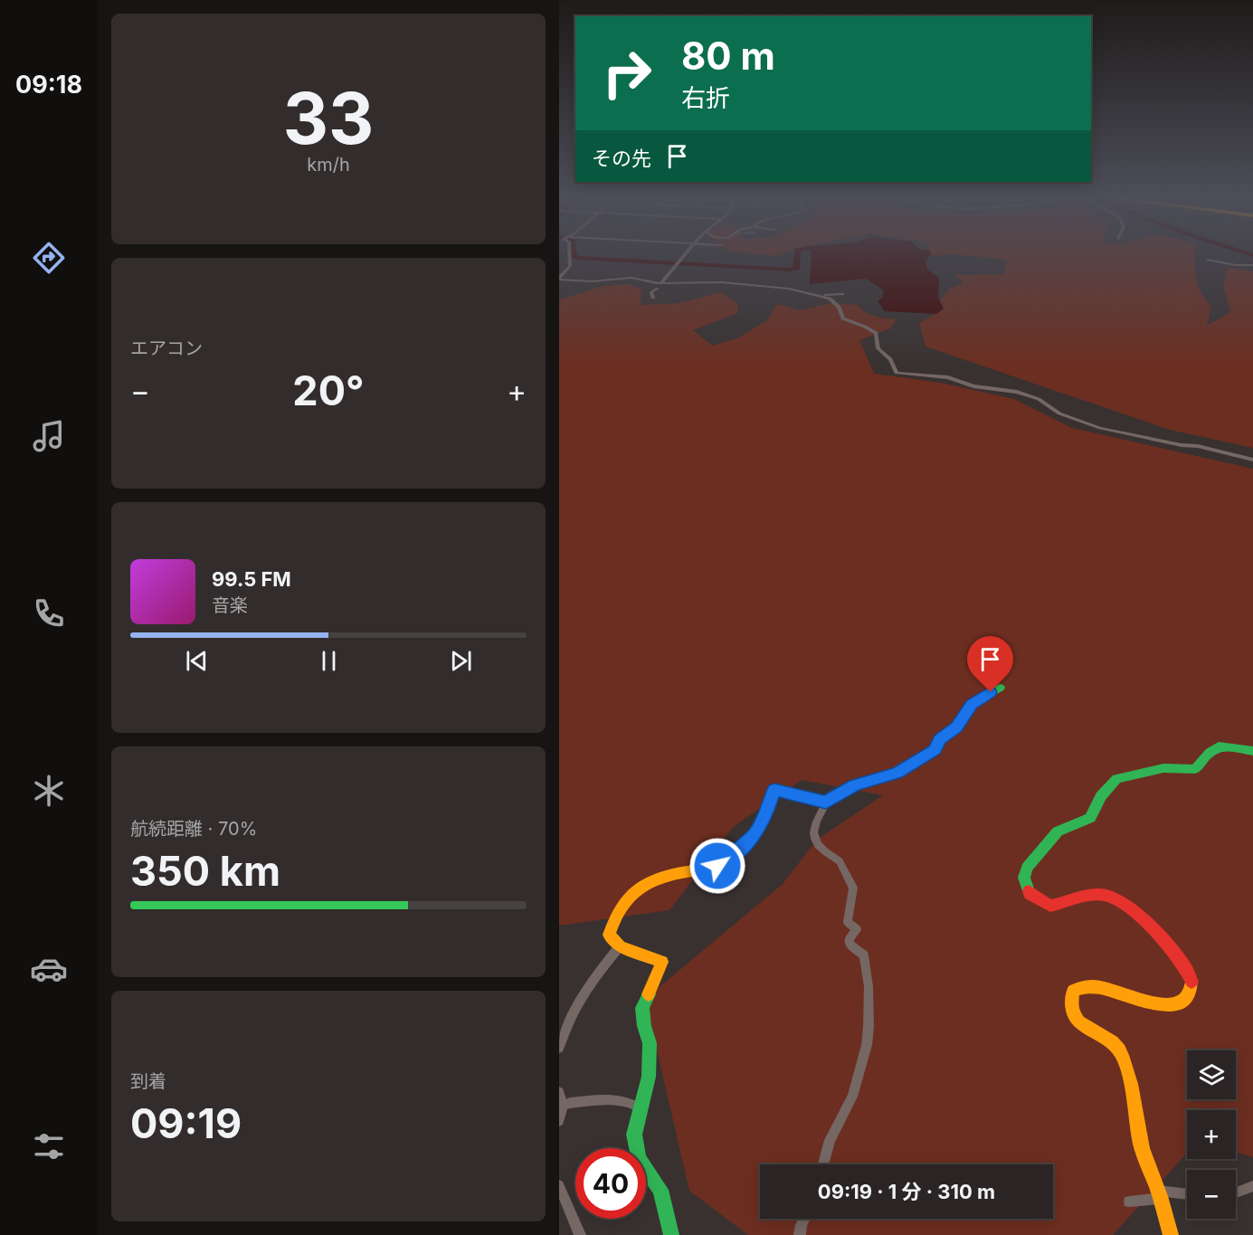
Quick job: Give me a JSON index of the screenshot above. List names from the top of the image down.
{
  "page": {
    "tabs": "09:18",
    "tile": [
      ["33", "km/h"],
      "エアコン",
      ["航続距離 · 70%", "350 km"],
      ["到着", "09:19"]
    ],
    "turn": ["80 m", "右折"],
    "then": "その先",
    "heat": ["−", "20°", "+"],
    "song": ["99.5 FM", "音楽"],
    "map_buttons": ["+", "−"],
    "limit": "40",
    "trip": "09:19 · 1 分 · 310 m"
  }
}
